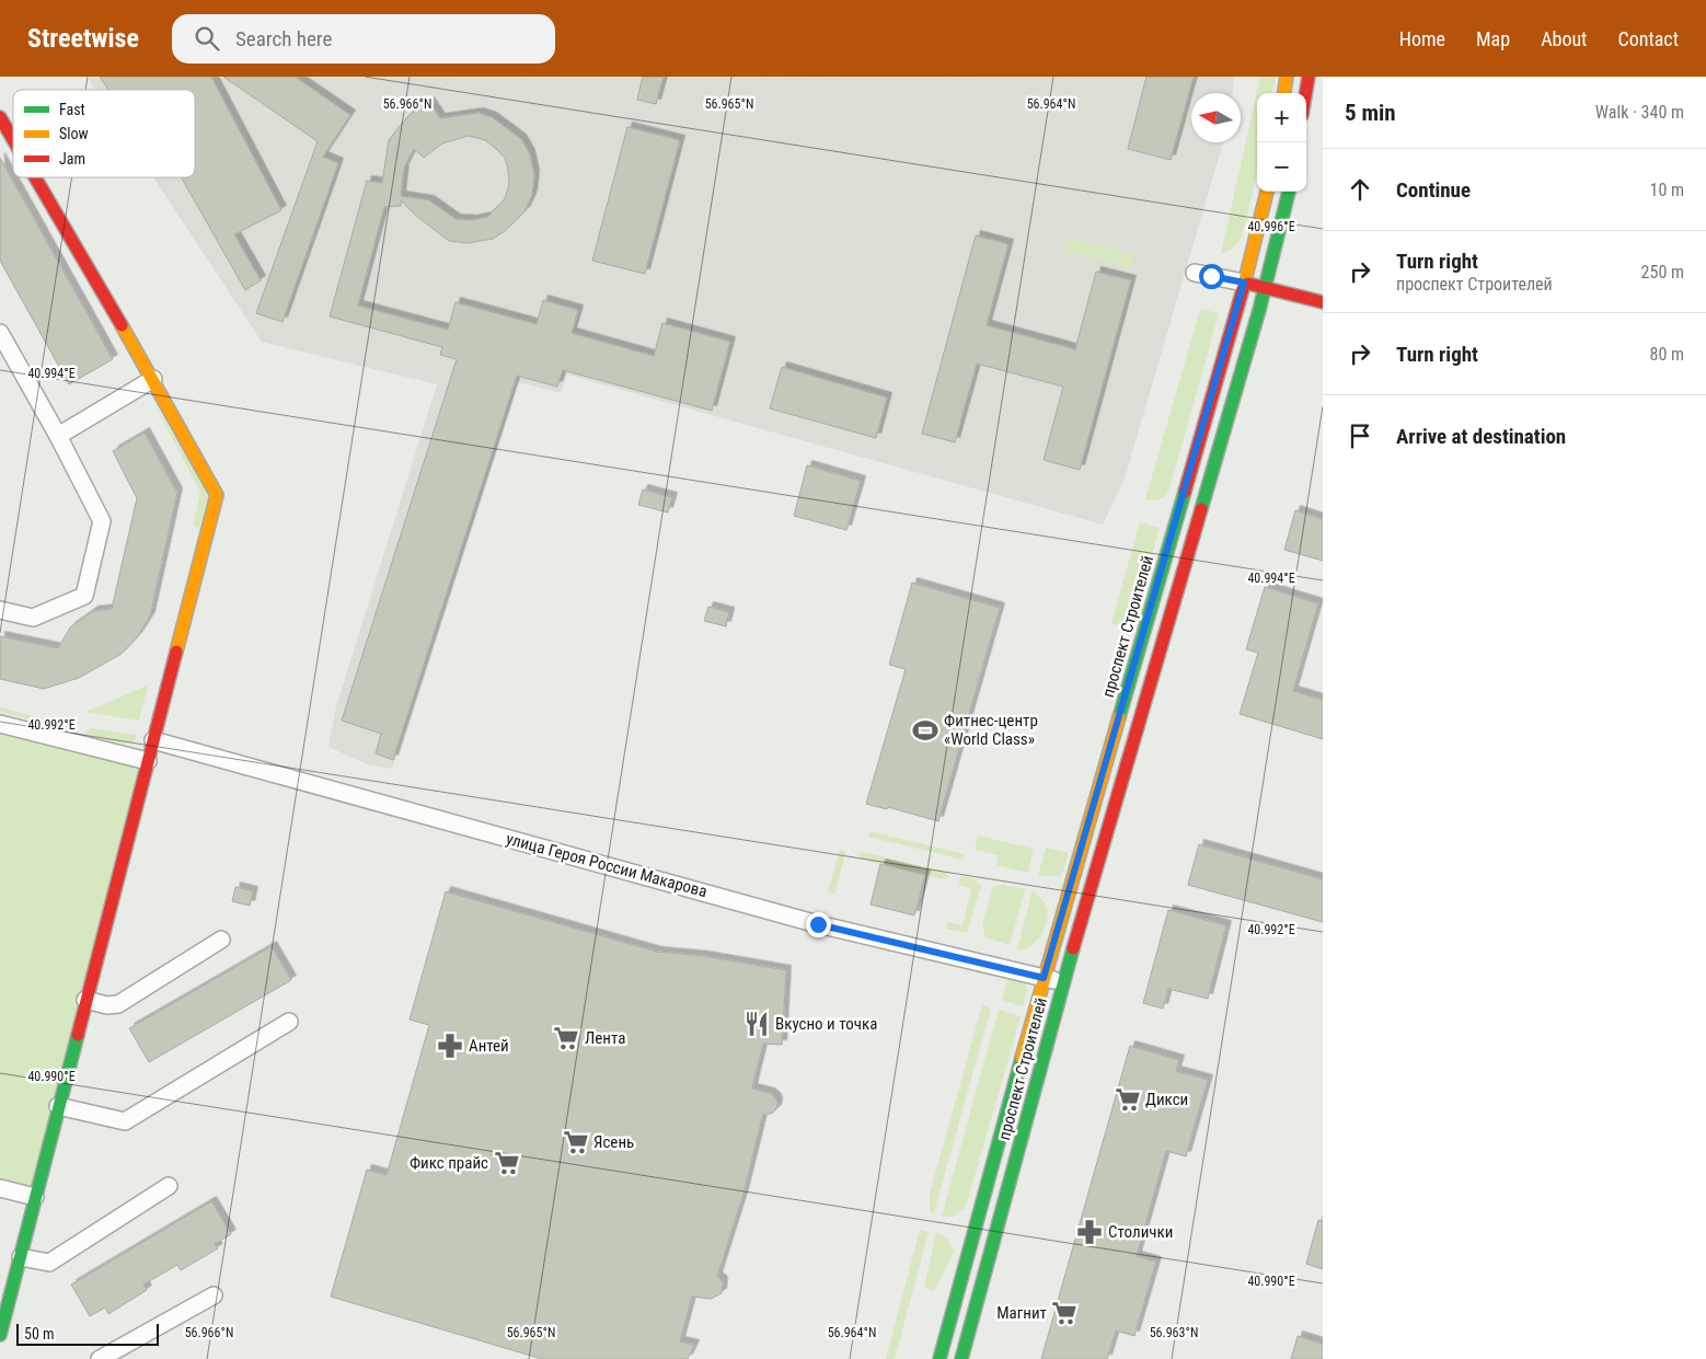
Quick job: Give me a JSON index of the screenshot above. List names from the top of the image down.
{
  "streets": {
    "main road": ["проспект Строителей"],
    "street": ["улица Героя России Макарова"]
  },
  "crossings": [
    ["проспект Строителей", "улица Героя России Макарова"]
  ],
  "places": {
    "sports": ["Фитнес-центр «World Class»"],
    "restaurant": ["Вкусно и точка"],
    "supermarket": [
      "Лента",
      "Дикси",
      "Ясень",
      "Фикс прайс",
      "Магнит"
    ],
    "pharmacy": ["Антей", "Столички"]
  },
  "legend": ["Fast", "Slow", "Jam"],
  "scale_bar": "50 m",
  "north": "left",
  "page": {
    "header": "Streetwise",
    "search": "Search here",
    "nav": [
      "Home",
      "Map",
      "About",
      "Contact"
    ],
    "heading": ["5 min", "Walk · 340 m"],
    "map_buttons": ["+", "−"],
    "list": [
      ["Continue", "10 m"],
      ["Turn right", "проспект Строителей", "250 m"],
      ["Turn right", "80 m"],
      "Arrive at destination"
    ],
    "scale": "50 m"
  },
  "coordinates": [
    "56.966°N",
    "56.965°N",
    "56.964°N",
    "40.996°E",
    "40.994°E",
    "40.992°E",
    "40.990°E",
    "56.963°N"
  ]
}
